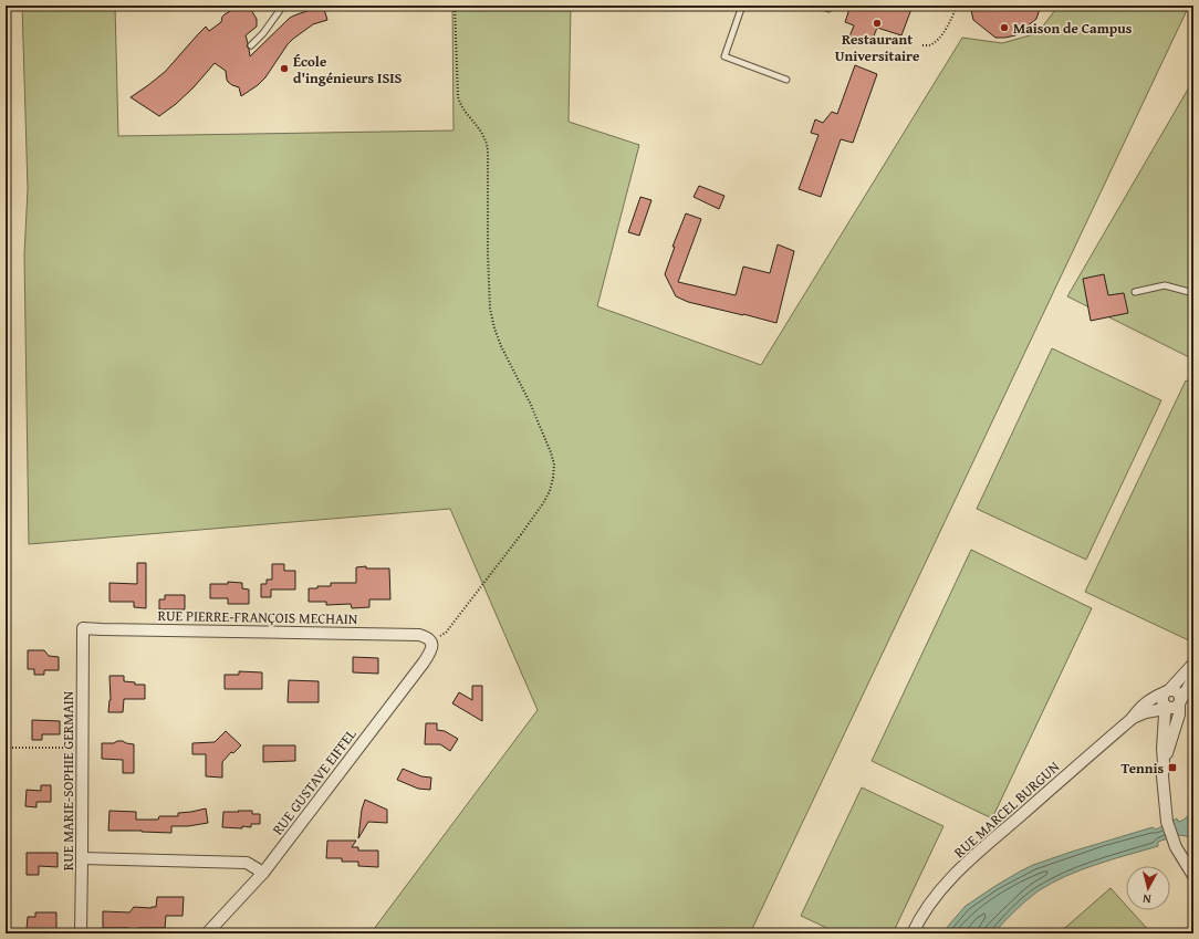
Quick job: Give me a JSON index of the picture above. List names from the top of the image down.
{
  "streets": {
    "street": [
      "RUE PIERRE-FRANÇOIS MECHAIN",
      "RUE MARIE-SOPHIE GERMAIN",
      "RUE GUSTAVE EIFFEL",
      "RUE MARCEL BURGUN"
    ]
  },
  "crossings": [
    ["RUE PIERRE-FRANÇOIS MECHAIN", "RUE MARIE-SOPHIE GERMAIN"],
    ["RUE PIERRE-FRANÇOIS MECHAIN", "RUE GUSTAVE EIFFEL"]
  ],
  "places": {
    "other": ["Restaurant Universitaire", "Maison de Campus", "École d'ingénieurs ISIS"],
    "transit": ["Tennis"]
  },
  "north": "bottom"
}
